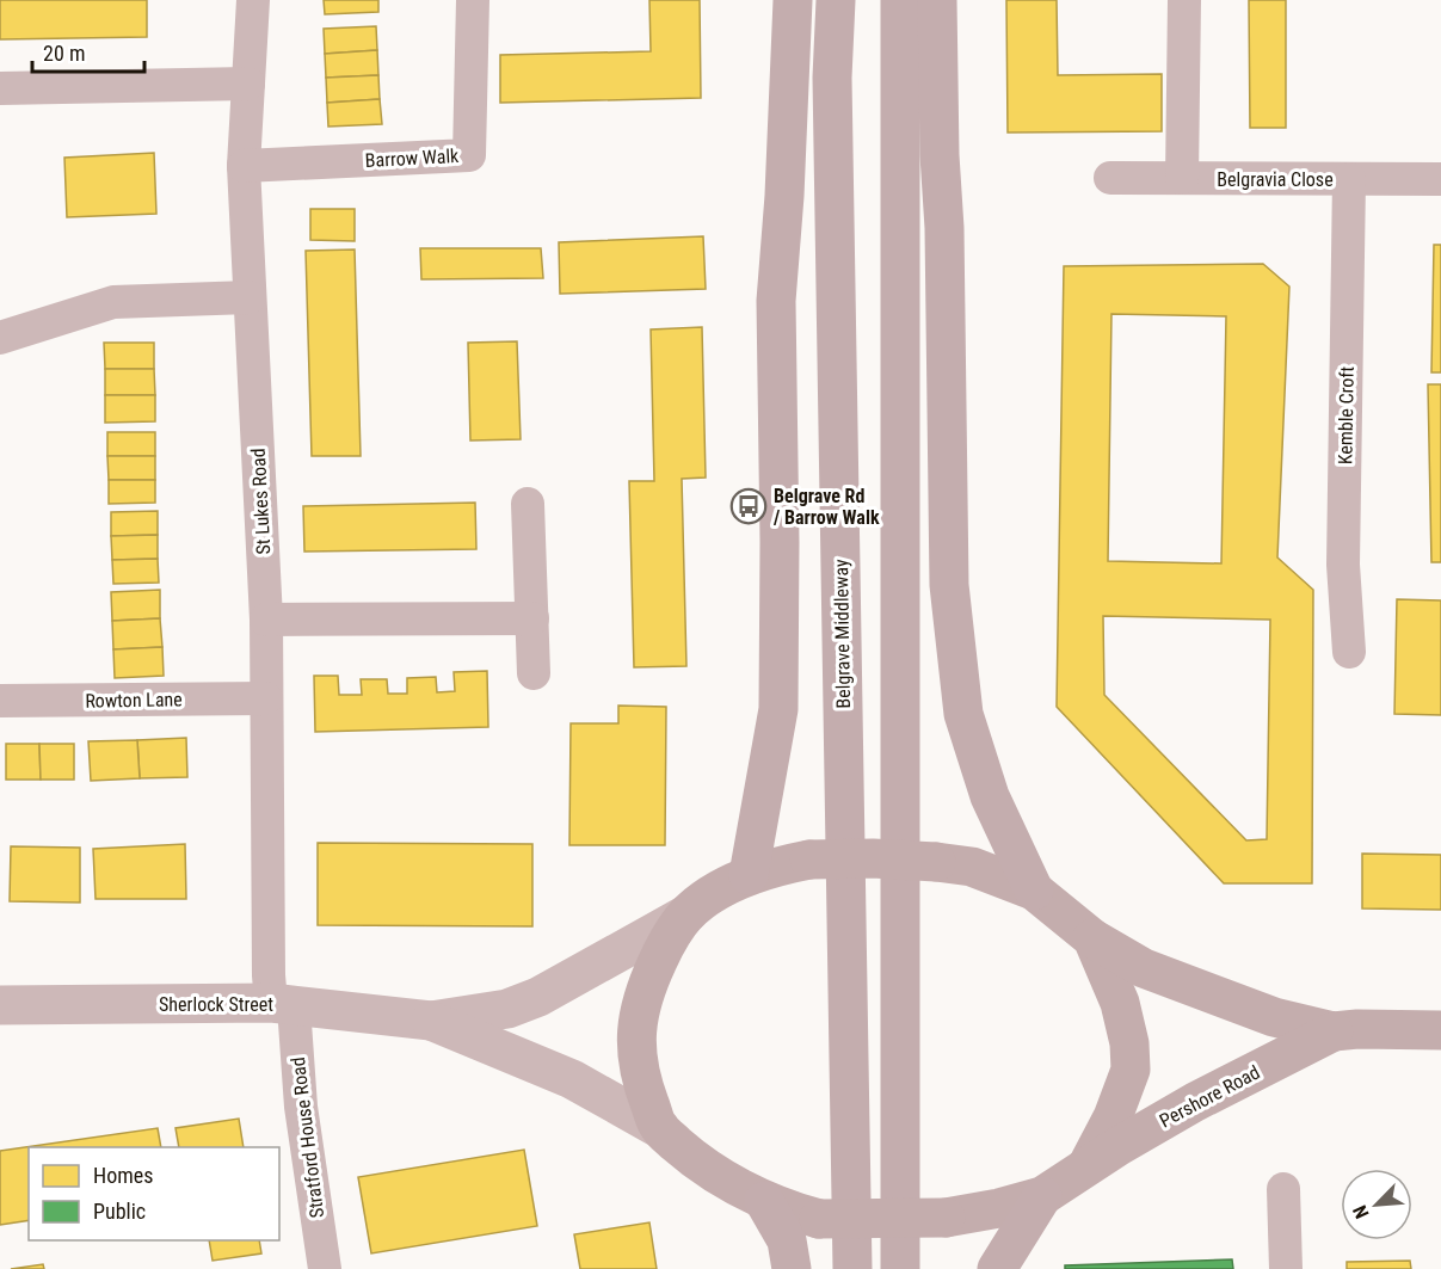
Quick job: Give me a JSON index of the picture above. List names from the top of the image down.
{
  "streets": {
    "highway": ["Belgrave Middleway"],
    "main road": ["Pershore Road"],
    "street": [
      "Barrow Walk",
      "Belgravia Close",
      "Kemble Croft",
      "St Lukes Road",
      "Rowton Lane",
      "Sherlock Street",
      "Stratford House Road"
    ]
  },
  "crossings": [
    ["Barrow Walk", "St Lukes Road"],
    ["Belgravia Close", "Kemble Croft"],
    ["St Lukes Road", "Rowton Lane"],
    ["St Lukes Road", "Sherlock Street"],
    ["St Lukes Road", "Stratford House Road"],
    ["Sherlock Street", "Pershore Road"],
    ["Sherlock Street", "Stratford House Road"]
  ],
  "places": {
    "bus stop": ["Belgrave Rd / Barrow Walk"]
  },
  "legend": ["Homes", "Public"],
  "scale_bar": "20 m",
  "north": "bottom left"
}
